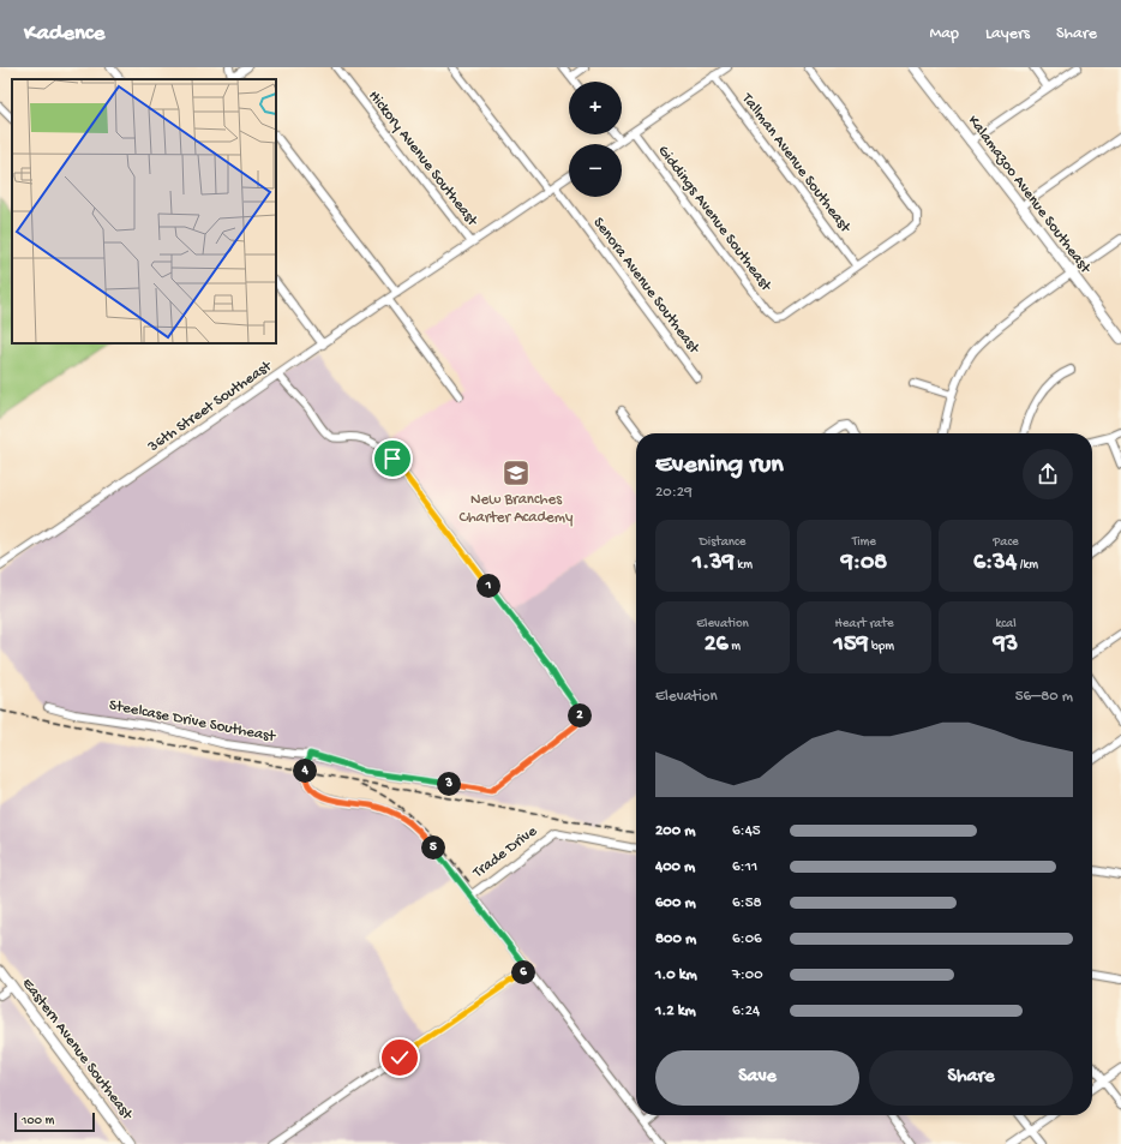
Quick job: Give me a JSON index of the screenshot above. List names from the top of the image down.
{
  "streets": {
    "main road": ["Kalamazoo Avenue Southeast", "Eastern Avenue Southeast"],
    "street": [
      "Hickory Avenue Southeast",
      "Tallman Avenue Southeast",
      "Giddings Avenue Southeast",
      "Senora Avenue Southeast",
      "36th Street Southeast",
      "Steelcase Drive Southeast",
      "Trade Drive"
    ]
  },
  "crossings": [
    ["Hickory Avenue Southeast", "36th Street Southeast"],
    ["Tallman Avenue Southeast", "Giddings Avenue Southeast"],
    ["Senora Avenue Southeast", "36th Street Southeast"],
    ["36th Street Southeast", "Steelcase Drive Southeast"]
  ],
  "places": {
    "school or university": ["New Branches Charter Academy"]
  },
  "scale_bar": "100 m",
  "page": {
    "header": "Kadence",
    "nav": ["Map", "Layers", "Share"],
    "map_buttons": ["+", "−"],
    "heading": ["Evening run", "20:29"],
    "stats": [
      ["Distance", "1.39 km"],
      ["Time", "9:08"],
      ["Pace", "6:34 /km"],
      ["Elevation", "26 m"],
      ["Heart rate", "159 bpm"],
      ["kcal", "93"]
    ],
    "pins": [
      "1",
      "2",
      "4",
      "3",
      "5",
      "6"
    ],
    "chart": ["Elevation", "56–80 m"],
    "list": [
      {
        "name": "200 m",
        "note": "6:45"
      },
      {
        "name": "400 m",
        "note": "6:11"
      },
      {
        "name": "600 m",
        "note": "6:58"
      },
      {
        "name": "800 m",
        "note": "6:06"
      },
      {
        "name": "1.0 km",
        "note": "7:00"
      },
      {
        "name": "1.2 km",
        "note": "6:24"
      }
    ],
    "buttons": ["Save", "Share"],
    "scale": "100 m"
  }
}
